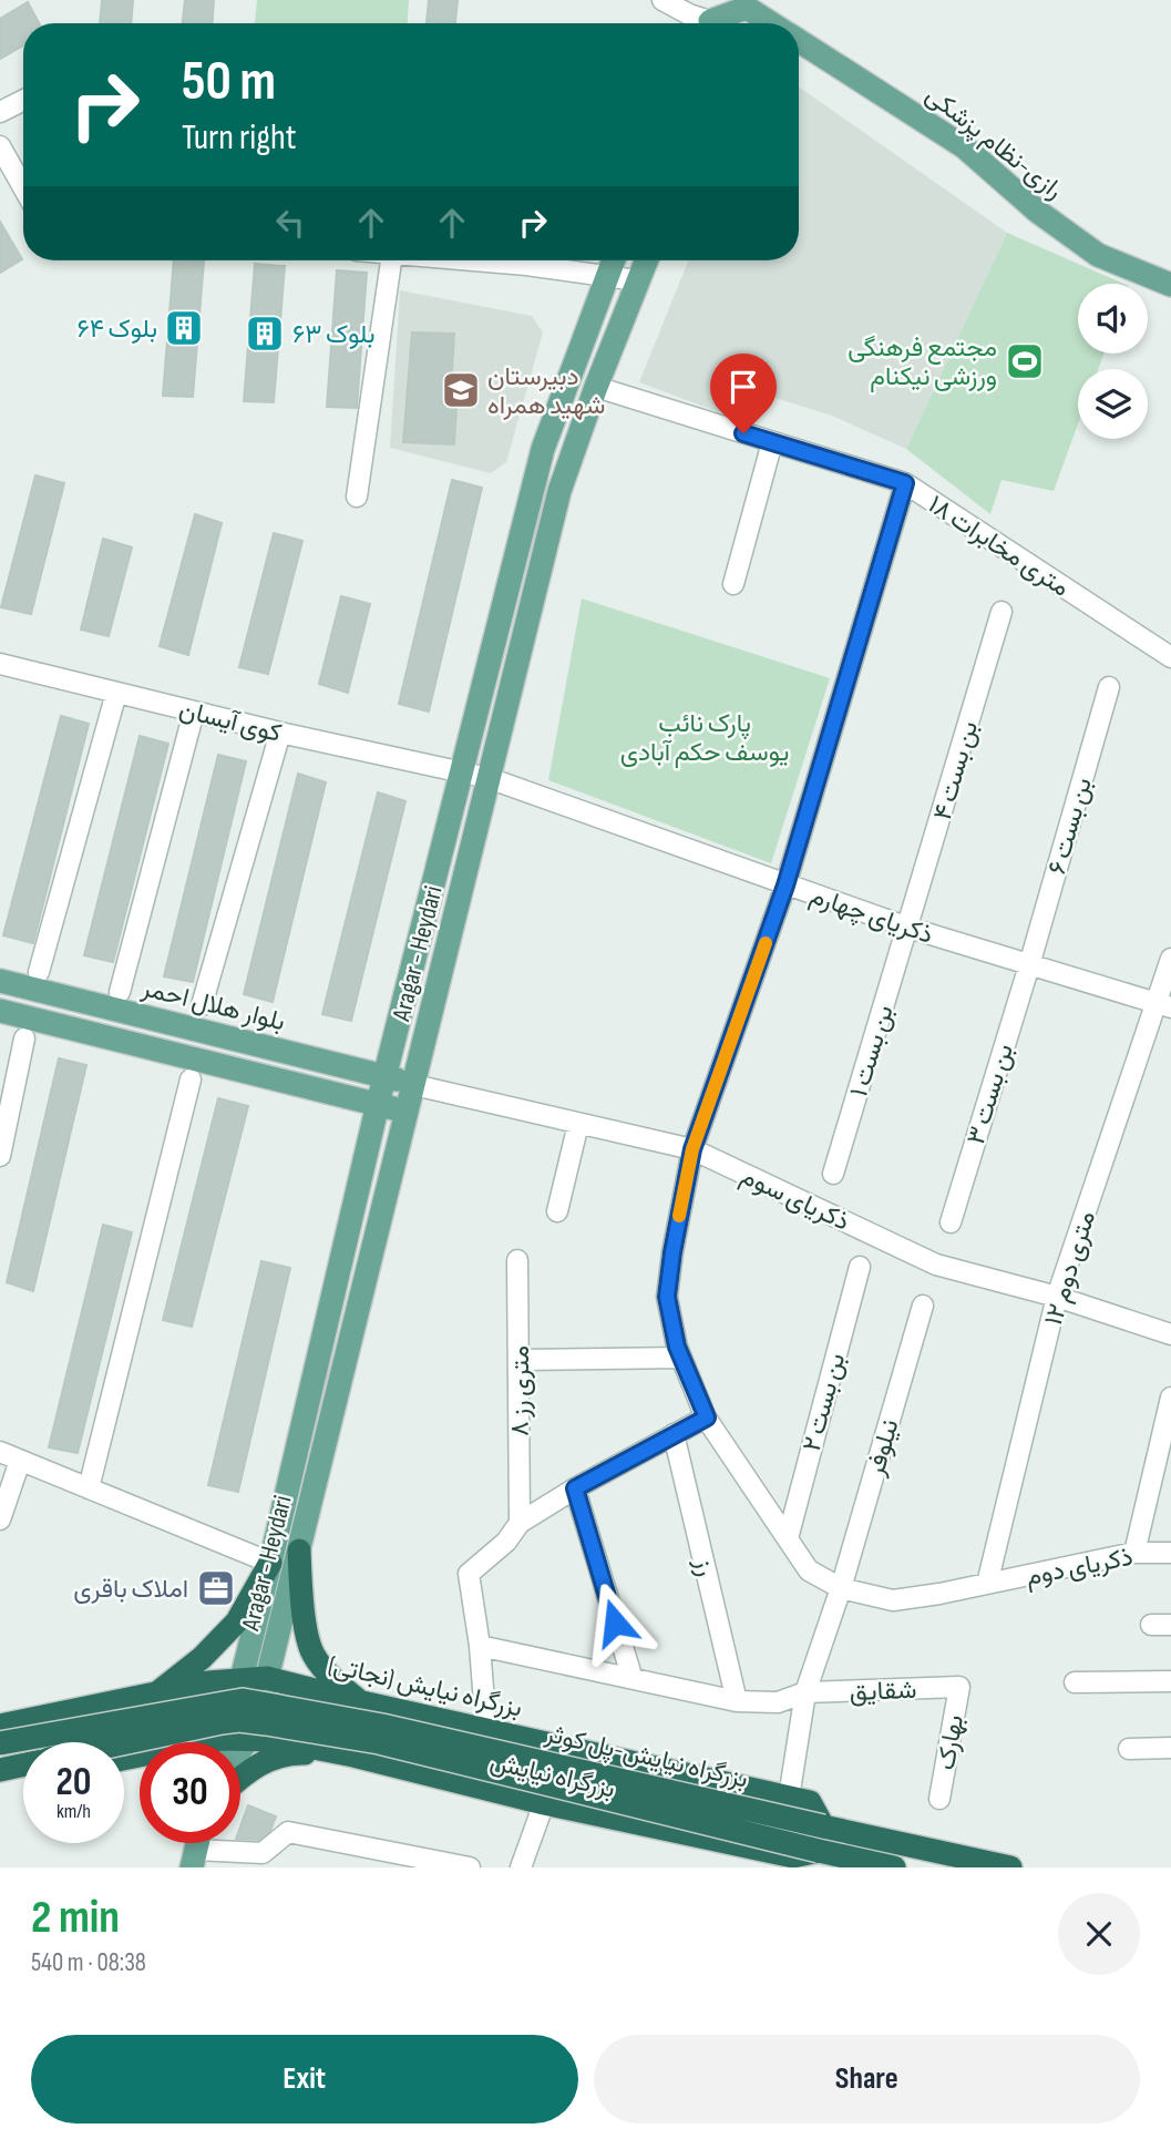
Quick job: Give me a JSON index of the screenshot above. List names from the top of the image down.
{
  "streets": {
    "highway": ["بزرگراه نیایش (نجاتی)", "بزرگراه نیایش-پل کوثر", "بزرگراه نیایش"],
    "main road": ["رازی-نظام پزشکی", "Aragar - Heydari", "بلوار هلال احمر"],
    "street": [
      "۱۸ متری مخابرات",
      "کوی آیسان",
      "بن بست ۴",
      "بن بست ۶",
      "ذکریای چهارم",
      "بن بست ۱",
      "بن بست ۳",
      "ذکریای سوم",
      "۱۲ متری دوم",
      "۸ متری رز",
      "بن بست ۲",
      "نیلوفر",
      "ذکریای دوم",
      "رز",
      "شقایق",
      "بهارک"
    ]
  },
  "crossings": [
    ["۱۸ متری مخابرات", "Aragar - Heydari"],
    ["۱۸ متری مخابرات", "ذکریای دوم"],
    ["کوی آیسان", "ذکریای چهارم"],
    ["کوی آیسان", "Aragar - Heydari"],
    ["بن بست ۴", "ذکریای چهارم"],
    ["بن بست ۴", "بن بست ۱"],
    ["بن بست ۶", "ذکریای چهارم"],
    ["بن بست ۶", "بن بست ۳"],
    ["ذکریای چهارم", "Aragar - Heydari"],
    ["ذکریای چهارم", "بن بست ۱"],
    ["ذکریای چهارم", "بن بست ۳"],
    ["ذکریای چهارم", "۱۲ متری دوم"],
    ["ذکریای چهارم", "ذکریای دوم"],
    ["Aragar - Heydari", "بلوار هلال احمر"],
    ["Aragar - Heydari", "ذکریای سوم"],
    ["Aragar - Heydari", "بزرگراه نیایش (نجاتی)"],
    ["Aragar - Heydari", "بزرگراه نیایش"],
    ["بلوار هلال احمر", "ذکریای سوم"],
    ["ذکریای سوم", "۱۲ متری دوم"],
    ["ذکریای سوم", "ذکریای دوم"],
    ["۱۲ متری دوم", "ذکریای دوم"],
    ["بن بست ۲", "ذکریای دوم"],
    ["نیلوفر", "ذکریای دوم"],
    ["نیلوفر", "شقایق"],
    ["ذکریای دوم", "شقایق"],
    ["بزرگراه نیایش (نجاتی)", "شقایق"],
    ["بزرگراه نیایش (نجاتی)", "بزرگراه نیایش-پل کوثر"],
    ["شقایق", "بهارک"],
    ["بزرگراه نیایش-پل کوثر", "بزرگراه نیایش"]
  ],
  "parks": ["پارک نائب یوسف حکم آبادی"],
  "places": {
    "building": ["بلوک ۶۴", "بلوک ۶۳"],
    "sports": ["مجتمع فرهنگی ورزشی نیکنام"],
    "school or university": ["دبیرستان شهید همراه"],
    "office": ["املاک باقری"]
  },
  "page": {
    "turn": ["50 m", "Turn right"],
    "speed": "20 km/h",
    "limit": "30",
    "heading": ["2 min", "540 m · 08:38"],
    "buttons": ["Exit", "Share"]
  }
}
